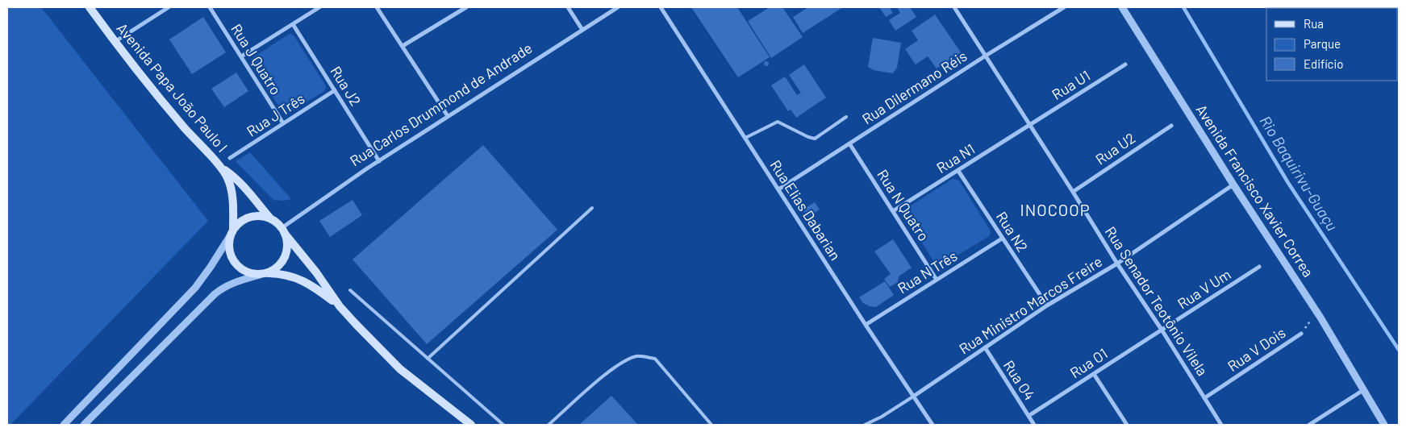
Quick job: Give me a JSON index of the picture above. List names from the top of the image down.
{
  "streets": {
    "main road": ["Avenida Papa João Paulo I"],
    "street": [
      "Rua J Quatro",
      "Rua U1",
      "Rua J2",
      "Rua Dilermano Réis",
      "Rua Carlos Drummond de Andrade",
      "Rua J Três",
      "Rua U2",
      "Rua N1",
      "Avenida Francisco Xavier Correa",
      "Rua N Quatro",
      "Rua Elias Dabarian",
      "Rua N2",
      "Rua N Três",
      "Rua V Um",
      "Rua Senador Teotônio Vilela",
      "Rua Ministro Marcos Freire",
      "Rua V Dois",
      "Rua O1",
      "Rua O4"
    ]
  },
  "crossings": [
    ["Rua J Quatro", "Rua J Três"],
    ["Rua U1", "Rua N1"],
    ["Rua U1", "Rua Senador Teotônio Vilela"],
    ["Rua J2", "Rua Carlos Drummond de Andrade"],
    ["Rua J2", "Rua J Três"],
    ["Avenida Papa João Paulo I", "Rua Carlos Drummond de Andrade"],
    ["Rua Dilermano Réis", "Rua N Quatro"],
    ["Rua Dilermano Réis", "Rua Elias Dabarian"],
    ["Rua Dilermano Réis", "Rua Senador Teotônio Vilela"],
    ["Rua U2", "Rua Senador Teotônio Vilela"],
    ["Rua N1", "Rua N Quatro"],
    ["Rua N1", "Rua N2"],
    ["Rua N1", "Rua Senador Teotônio Vilela"],
    ["Avenida Francisco Xavier Correa", "Rua Ministro Marcos Freire"],
    ["Rua N Quatro", "Rua N Três"],
    ["Rua Elias Dabarian", "Rua N Três"],
    ["Rua Elias Dabarian", "Rua Ministro Marcos Freire"],
    ["Rua N2", "Rua N Três"],
    ["Rua N2", "Rua Ministro Marcos Freire"],
    ["Rua V Um", "Rua Senador Teotônio Vilela"],
    ["Rua V Um", "Rua O1"],
    ["Rua Senador Teotônio Vilela", "Rua Ministro Marcos Freire"],
    ["Rua Senador Teotônio Vilela", "Rua V Dois"],
    ["Rua Senador Teotônio Vilela", "Rua O1"],
    ["Rua Ministro Marcos Freire", "Rua O4"],
    ["Rua O1", "Rua O4"]
  ],
  "districts": ["INOCOOP"],
  "water": ["Rio Baquirivu-Guaçu"],
  "legend": ["Rua", "Parque", "Edifício"]
}
